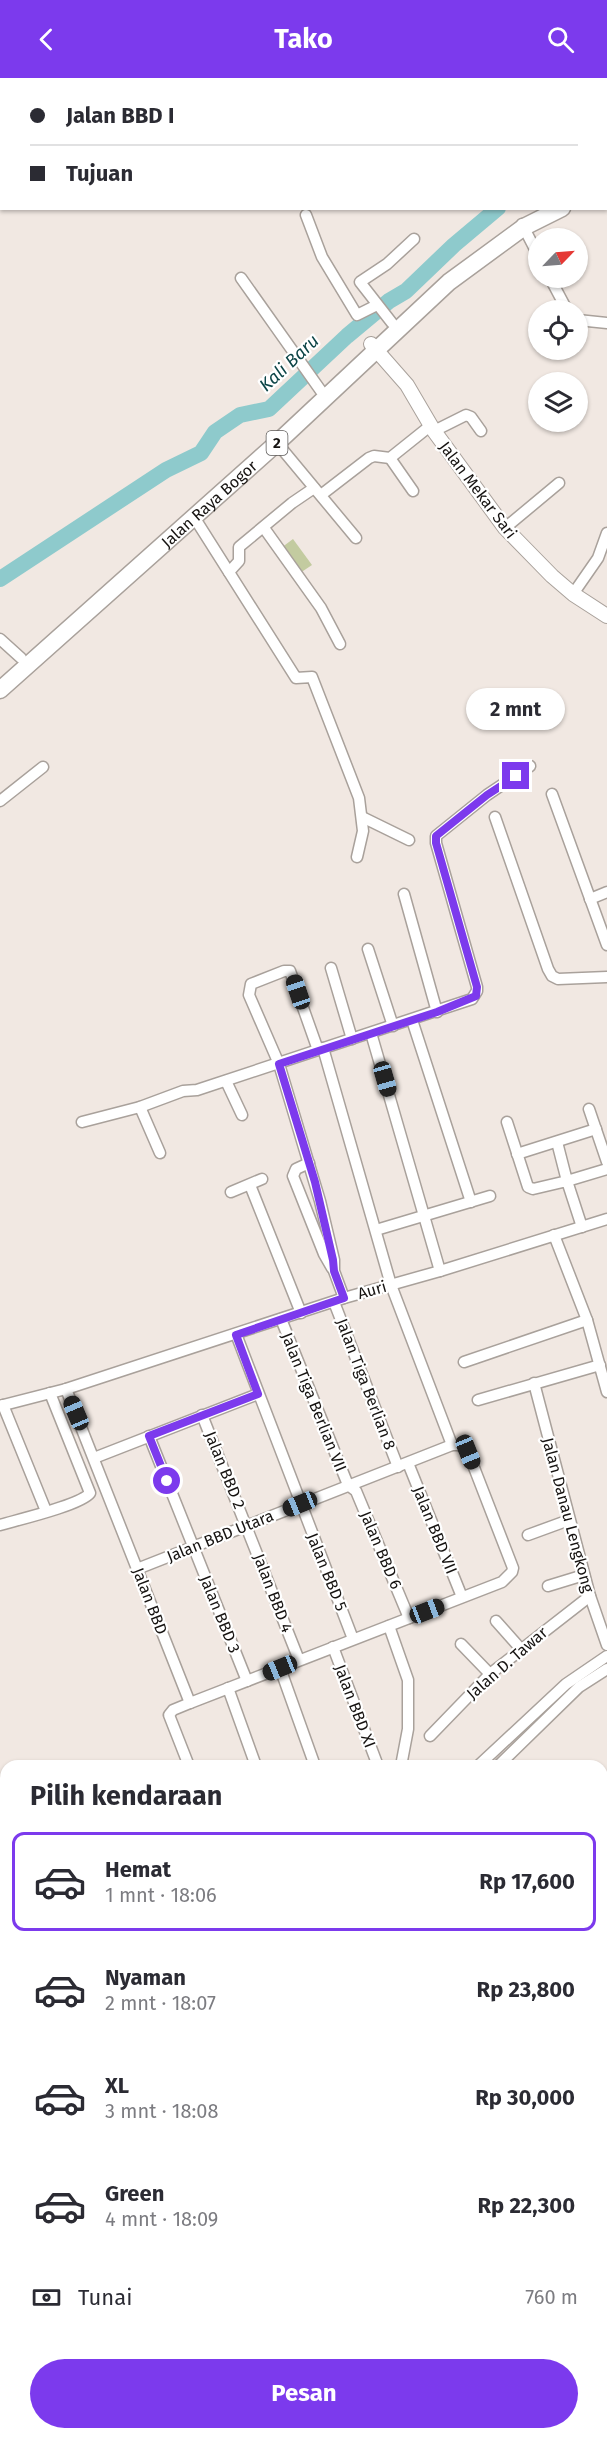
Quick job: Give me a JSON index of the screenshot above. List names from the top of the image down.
{
  "streets": {
    "highway": ["2", "Jalan Raya Bogor"],
    "main road": ["Jalan Mekar Sari"],
    "street": [
      "Auri",
      "Jalan Tiga Berlian 8",
      "Jalan Tiga Berlian VII",
      "Jalan BBD 2",
      "Jalan Danau Lengkong",
      "Jalan BBD VII",
      "Jalan BBD Utara",
      "Jalan BBD 6",
      "Jalan BBD 5",
      "Jalan BBD 4",
      "Jalan BBD",
      "Jalan BBD 3",
      "Jalan D. Tawar",
      "Jalan BBD XI"
    ]
  },
  "crossings": [
    ["Jalan Mekar Sari", "Jalan Raya Bogor"],
    ["Auri", "Jalan Tiga Berlian 8"],
    ["Auri", "Jalan Tiga Berlian VII"],
    ["Auri", "Jalan BBD 5"],
    ["Auri", "Jalan BBD"],
    ["Jalan Tiga Berlian 8", "Jalan BBD VII"],
    ["Jalan Tiga Berlian 8", "Jalan BBD Utara"],
    ["Jalan Tiga Berlian VII", "Jalan BBD Utara"],
    ["Jalan Tiga Berlian VII", "Jalan BBD 6"],
    ["Jalan BBD 2", "Jalan BBD Utara"],
    ["Jalan BBD 2", "Jalan BBD 4"],
    ["Jalan Danau Lengkong", "Jalan D. Tawar"],
    ["Jalan BBD VII", "Jalan BBD Utara"],
    ["Jalan BBD Utara", "Jalan BBD 6"],
    ["Jalan BBD Utara", "Jalan BBD 5"],
    ["Jalan BBD Utara", "Jalan BBD 4"],
    ["Jalan BBD Utara", "Jalan BBD"],
    ["Jalan BBD Utara", "Jalan BBD 3"]
  ],
  "water": ["Kali Baru"],
  "north": "top right",
  "page": {
    "header": "Tako",
    "banner": ["Jalan BBD I", "Tujuan"],
    "bubble": "2 mnt",
    "heading": "Pilih kendaraan",
    "list": [
      {
        "name": "Hemat",
        "note": "1 mnt · 18:06",
        "value": "Rp 17,600"
      },
      {
        "name": "Nyaman",
        "note": "2 mnt · 18:07",
        "value": "Rp 23,800"
      },
      {
        "name": "XL",
        "note": "3 mnt · 18:08",
        "value": "Rp 30,000"
      },
      {
        "name": "Green",
        "note": "4 mnt · 18:09",
        "value": "Rp 22,300"
      }
    ],
    "pay": ["Tunai", "760 m"],
    "buttons": "Pesan"
  }
}
